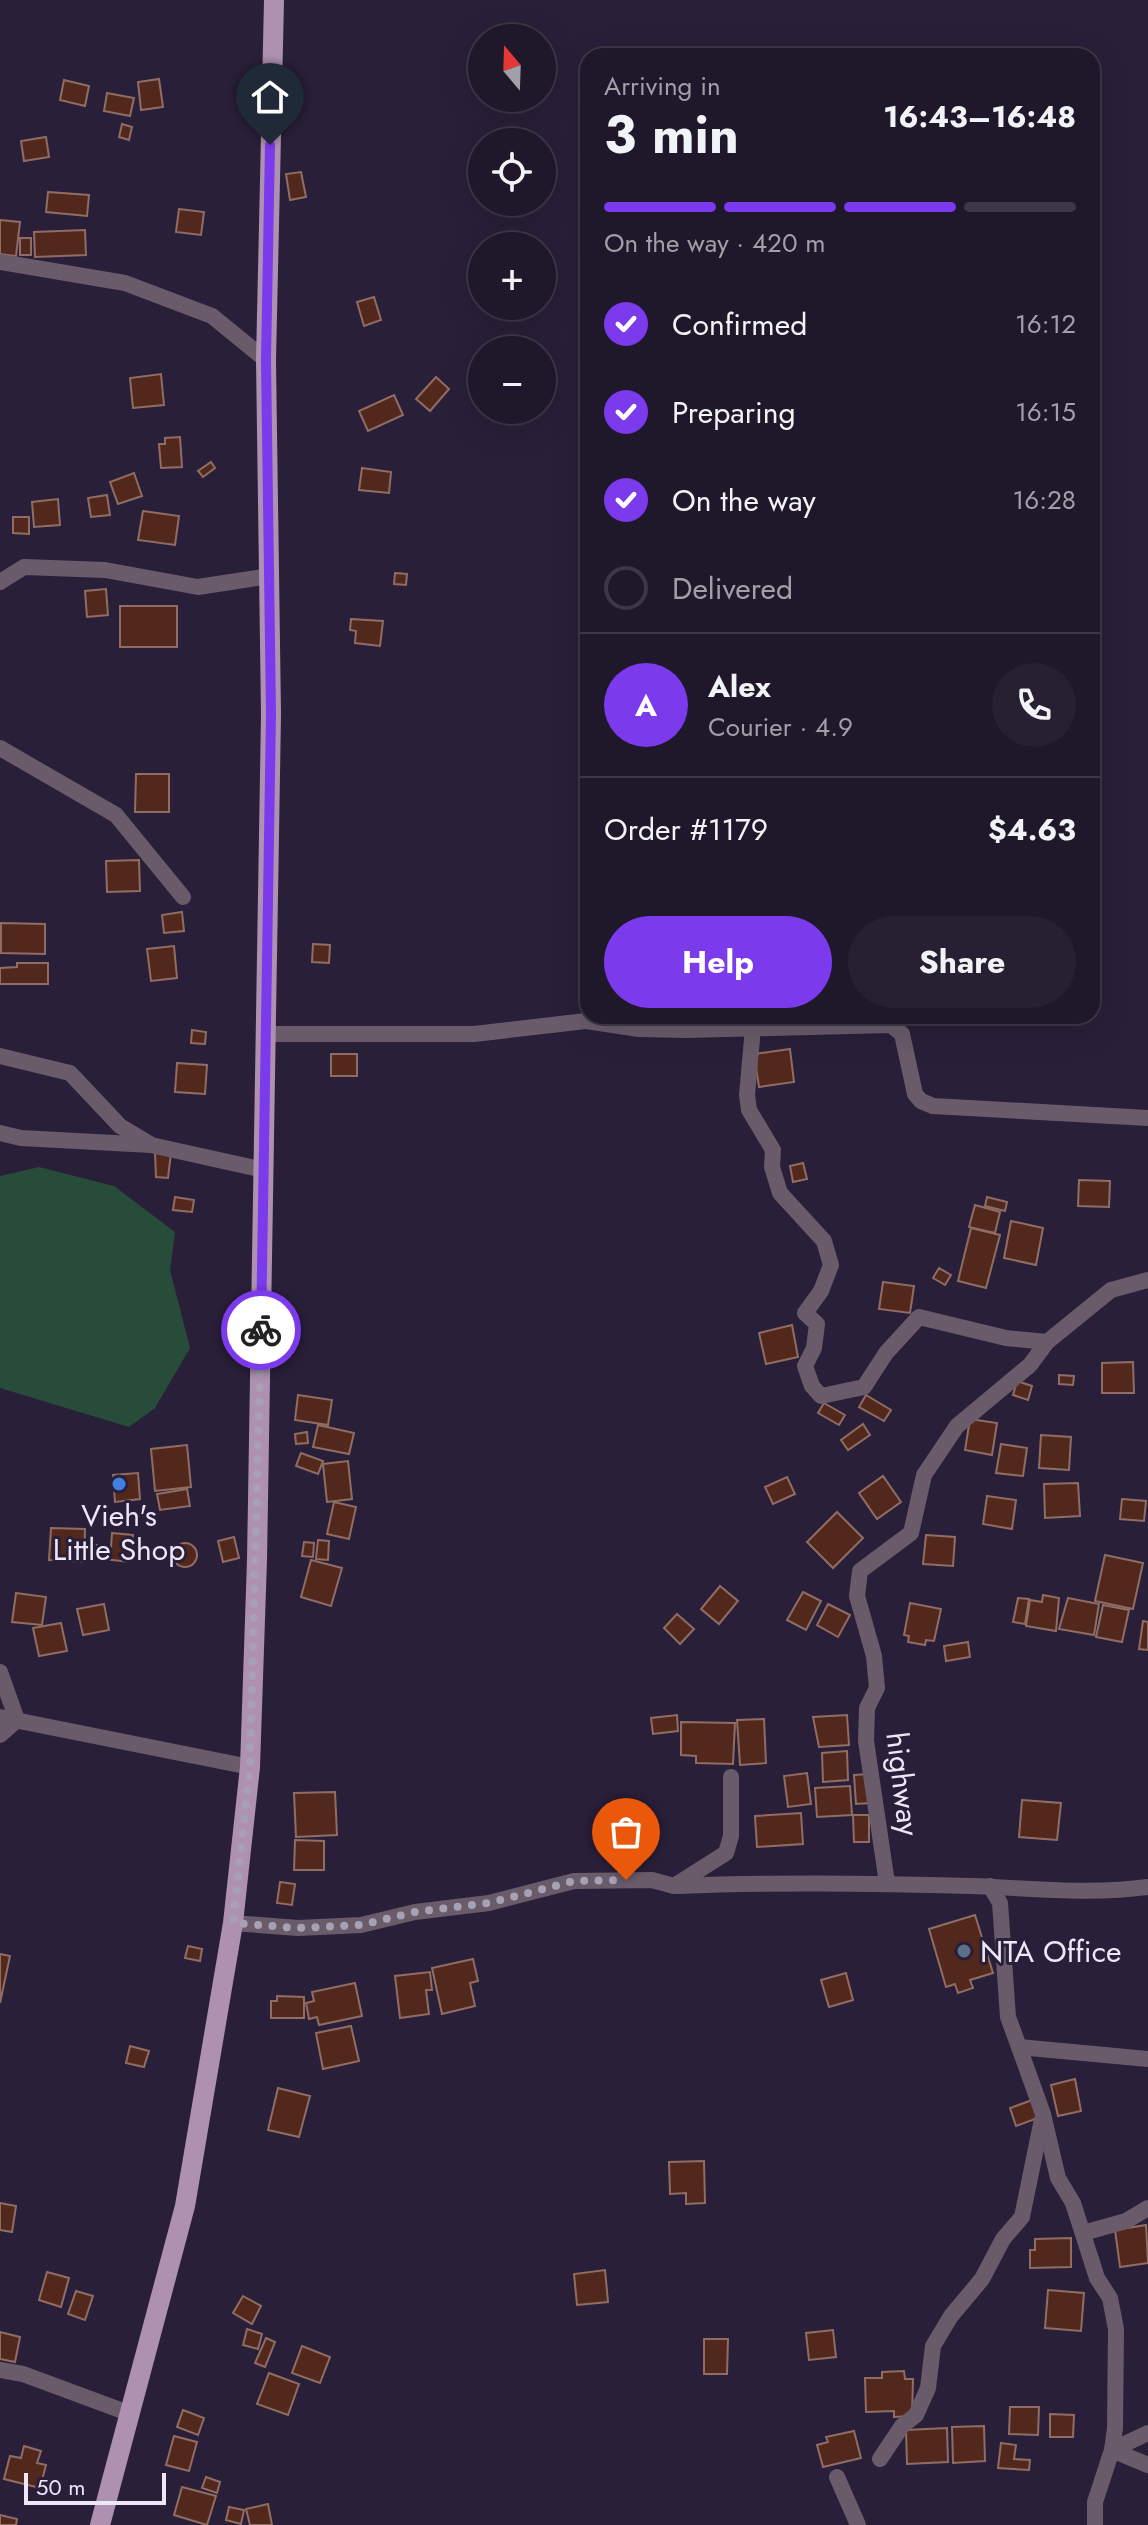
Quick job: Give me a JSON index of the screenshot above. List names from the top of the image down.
{
  "streets": {
    "street": ["highway"]
  },
  "places": ["Vieh's Little Shop", "NTA Office"],
  "scale_bar": "50 m",
  "north": "top",
  "page": {
    "map_buttons": ["+", "−"],
    "heading": ["3 min", "Arriving in", "16:43–16:48"],
    "panel": [
      "Alex",
      "Courier · 4.9",
      "Order #1179",
      "$4.63"
    ],
    "bar": "On the way · 420 m",
    "list": [
      ["Confirmed", "16:12"],
      ["Preparing", "16:15"],
      ["On the way", "16:28"],
      "Delivered"
    ],
    "round": "A",
    "buttons": ["Help", "Share"],
    "scale": "50 m"
  }
}
